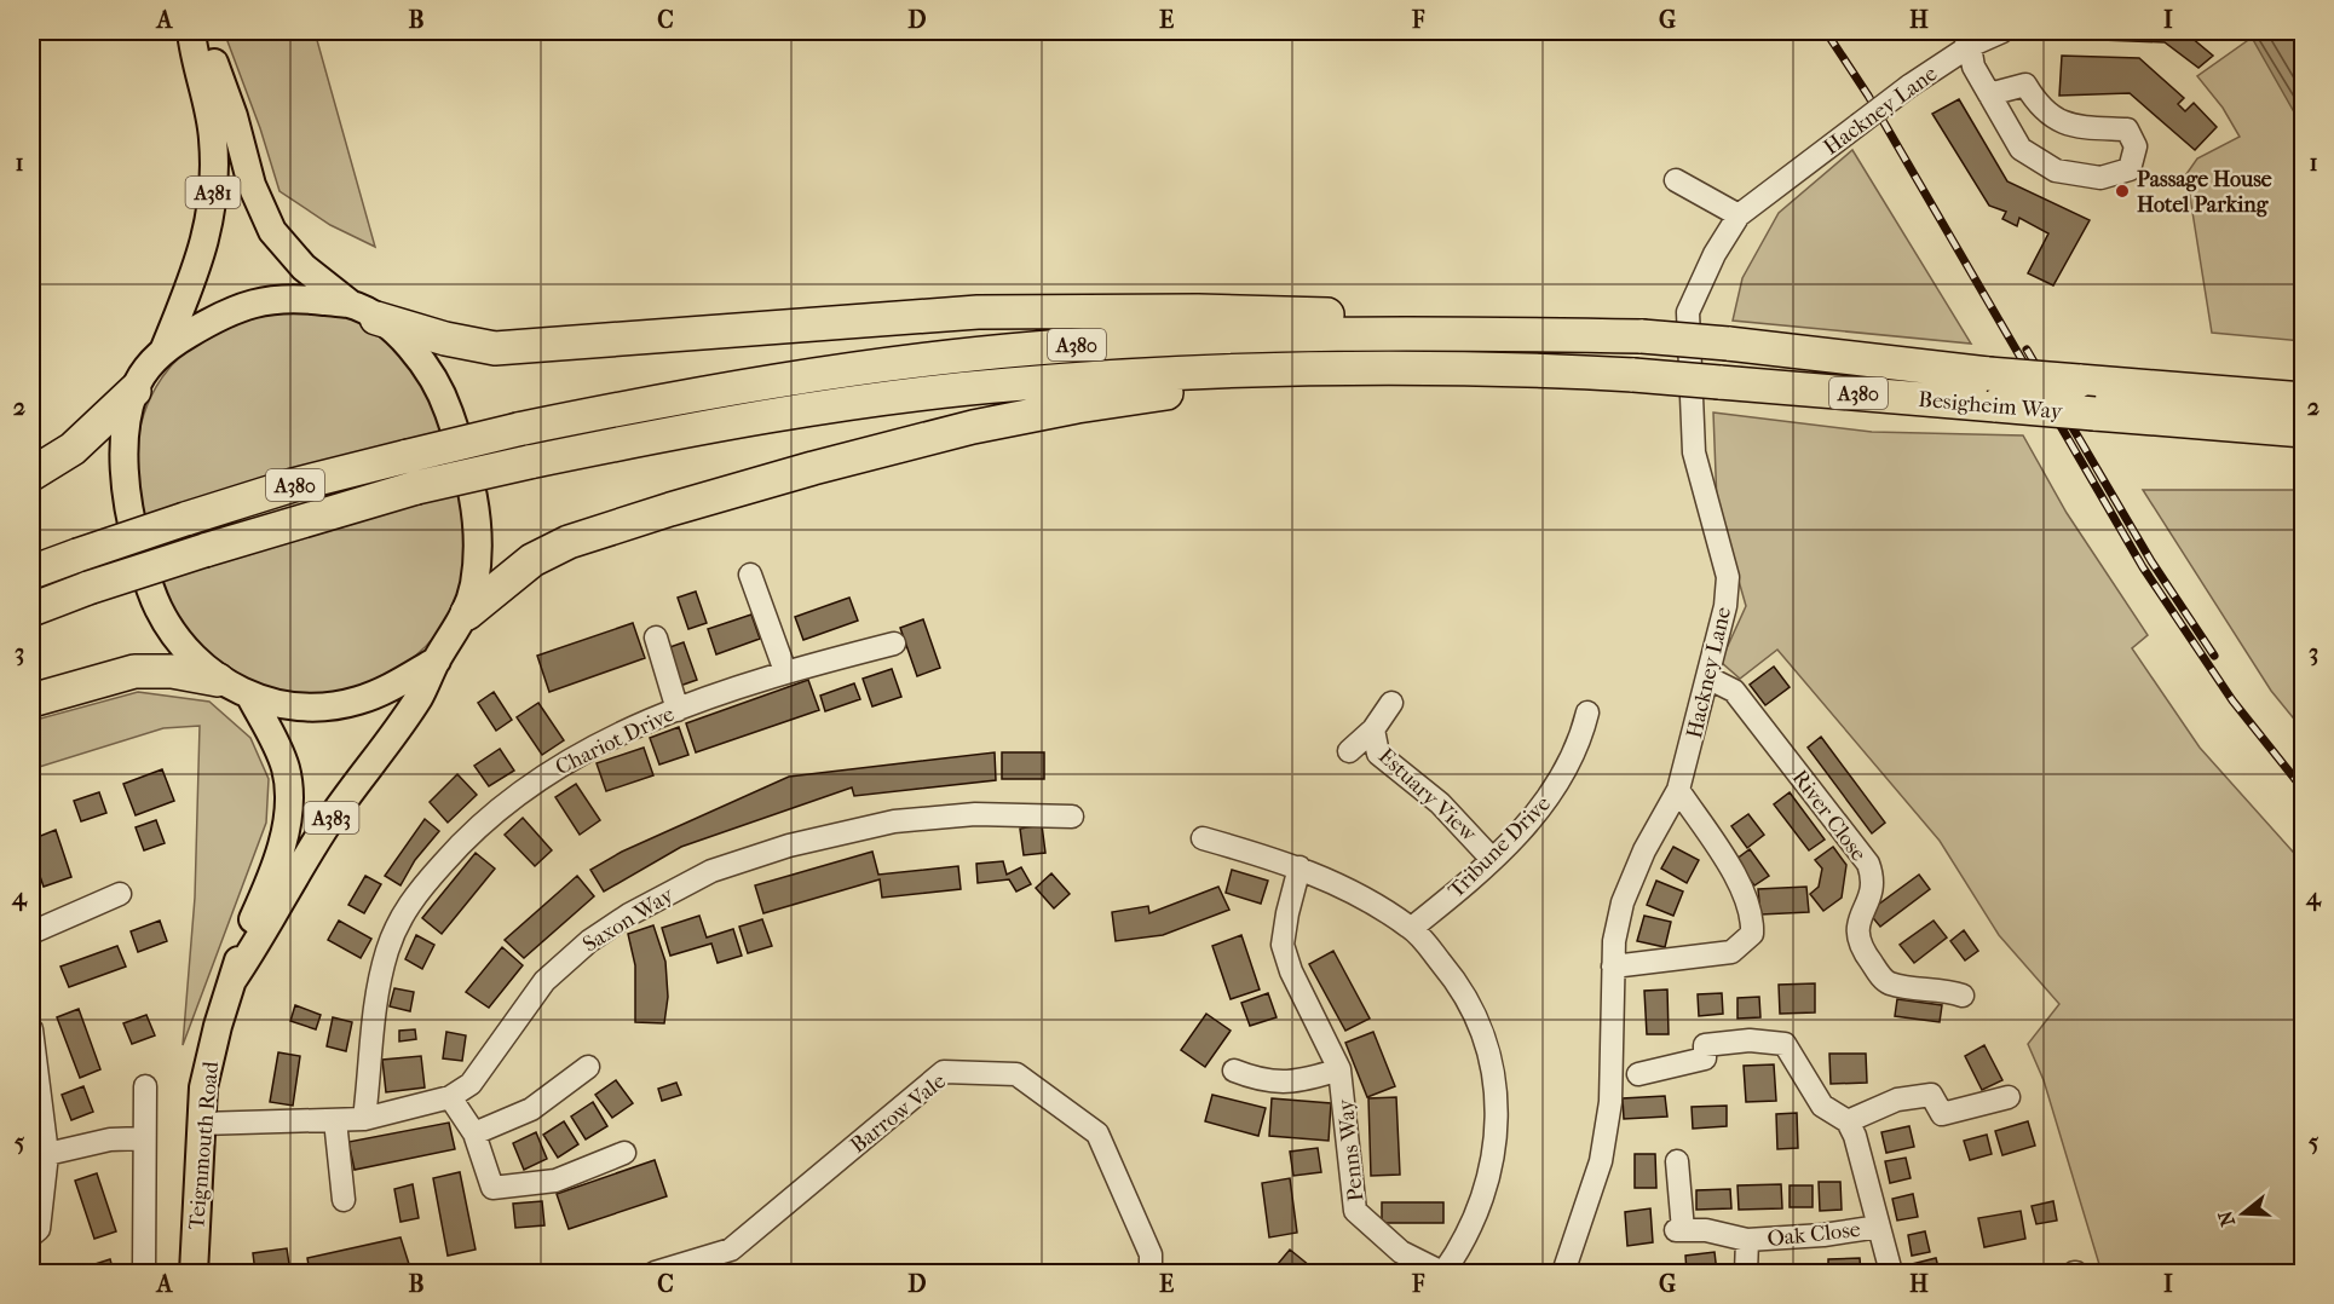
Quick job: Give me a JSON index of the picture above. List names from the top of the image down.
{
  "streets": {
    "highway": ["A380", "Besigheim Way"],
    "main road": ["A381", "A383", "Teignmouth Road"],
    "street": [
      "Hackney Lane",
      "Chariot Drive",
      "Estuary View",
      "River Close",
      "Tribune Drive",
      "Saxon Way",
      "Barrow Vale",
      "Penns Way",
      "Oak Close"
    ]
  },
  "crossings": [
    ["Hackney Lane", "River Close"],
    ["A381", "A380"],
    ["A380", "Besigheim Way"],
    ["A380", "Teignmouth Road"],
    ["Chariot Drive", "Saxon Way"],
    ["Estuary View", "Tribune Drive"],
    ["Saxon Way", "Teignmouth Road"]
  ],
  "places": ["Passage House Hotel Parking"],
  "north": "left",
  "grid": {
    "columns": [
      "A",
      "B",
      "C",
      "D",
      "E",
      "F",
      "G",
      "H",
      "I"
    ],
    "rows": [
      "1",
      "2",
      "3",
      "4",
      "5"
    ]
  }
}
